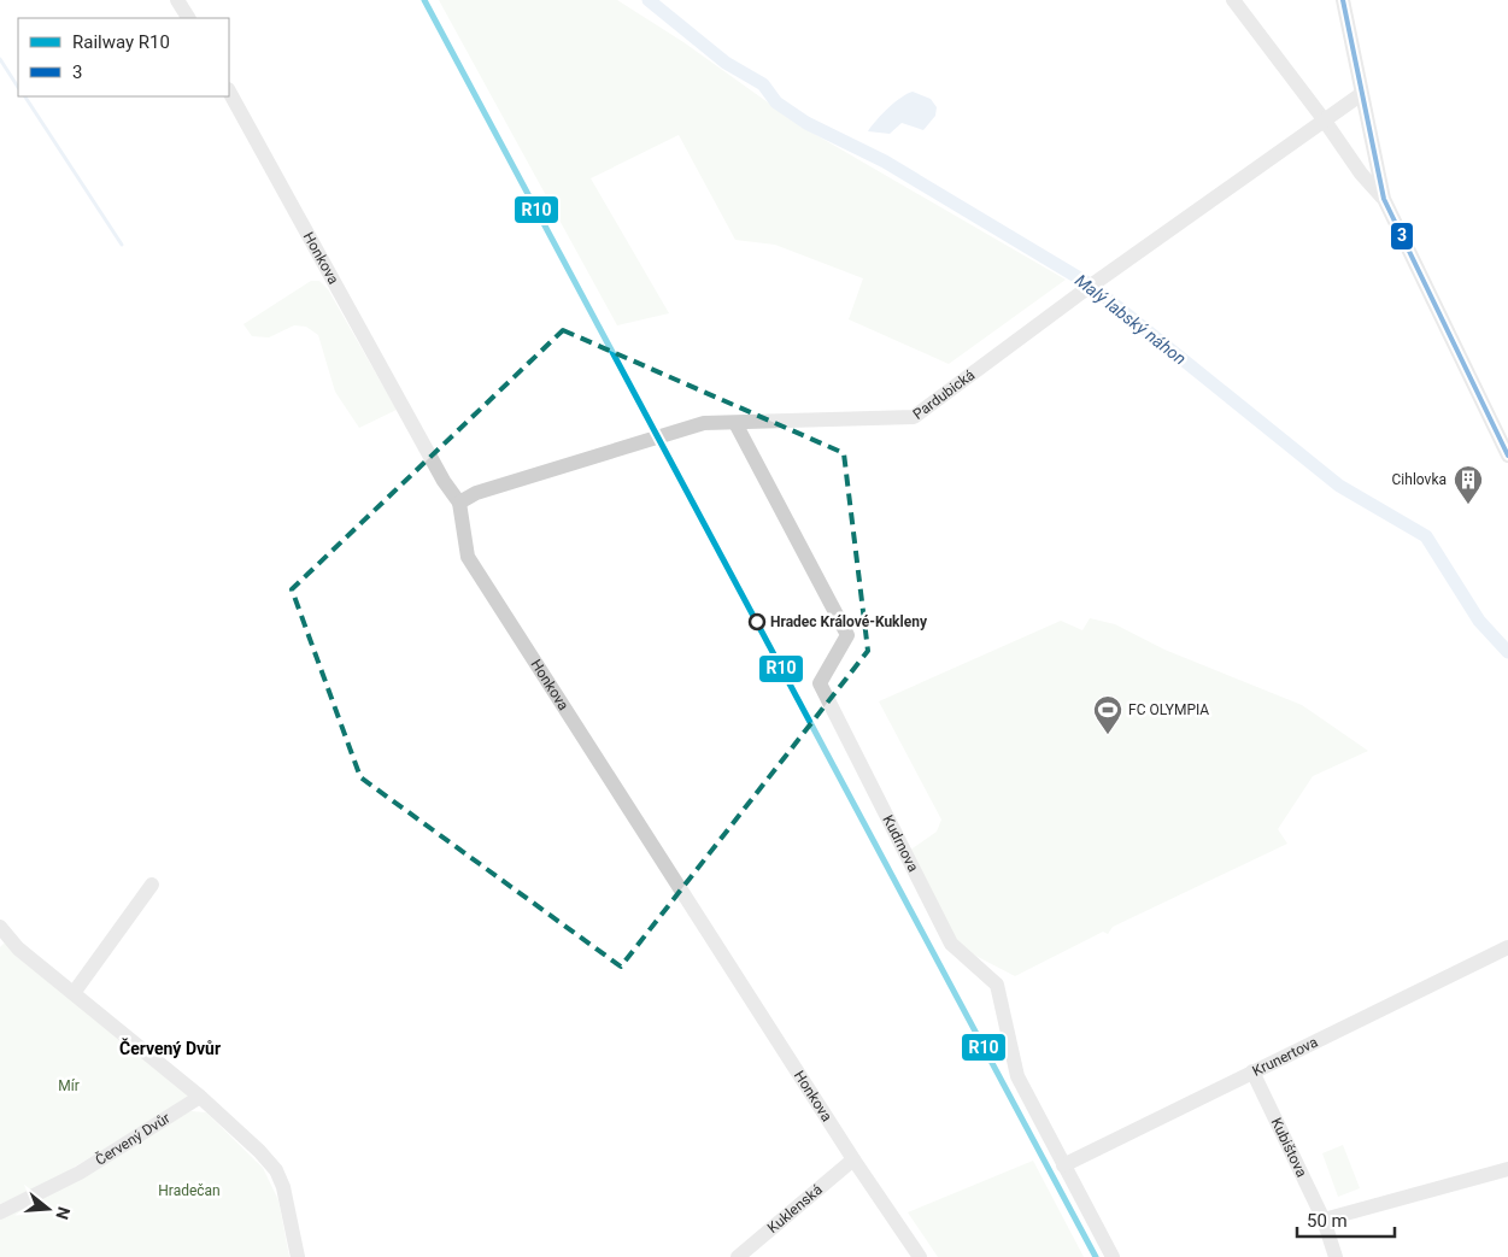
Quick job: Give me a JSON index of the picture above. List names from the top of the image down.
{
  "streets": {
    "street": [
      "Honkova",
      "Pardubická",
      "Kudrnova",
      "Krunertova",
      "Červený Dvůr",
      "Kubištova",
      "Kuklenská"
    ]
  },
  "crossings": [
    ["Honkova", "Pardubická"],
    ["Honkova", "Kuklenská"],
    ["Pardubická", "Kudrnova"],
    ["Kudrnova", "Krunertova"],
    ["Krunertova", "Kubištova"]
  ],
  "districts": ["Červený Dvůr"],
  "water": ["Malý labský náhon"],
  "parks": ["Mír", "Hradečan"],
  "places": {
    "building": ["Cihlovka"],
    "other": ["Hradec Králové-Kukleny"],
    "sports": ["FC OLYMPIA"]
  },
  "lines": ["rail line R10", "transit line 3"],
  "legend": ["Railway R10", "3"],
  "scale_bar": "50 m",
  "north": "right"
}
